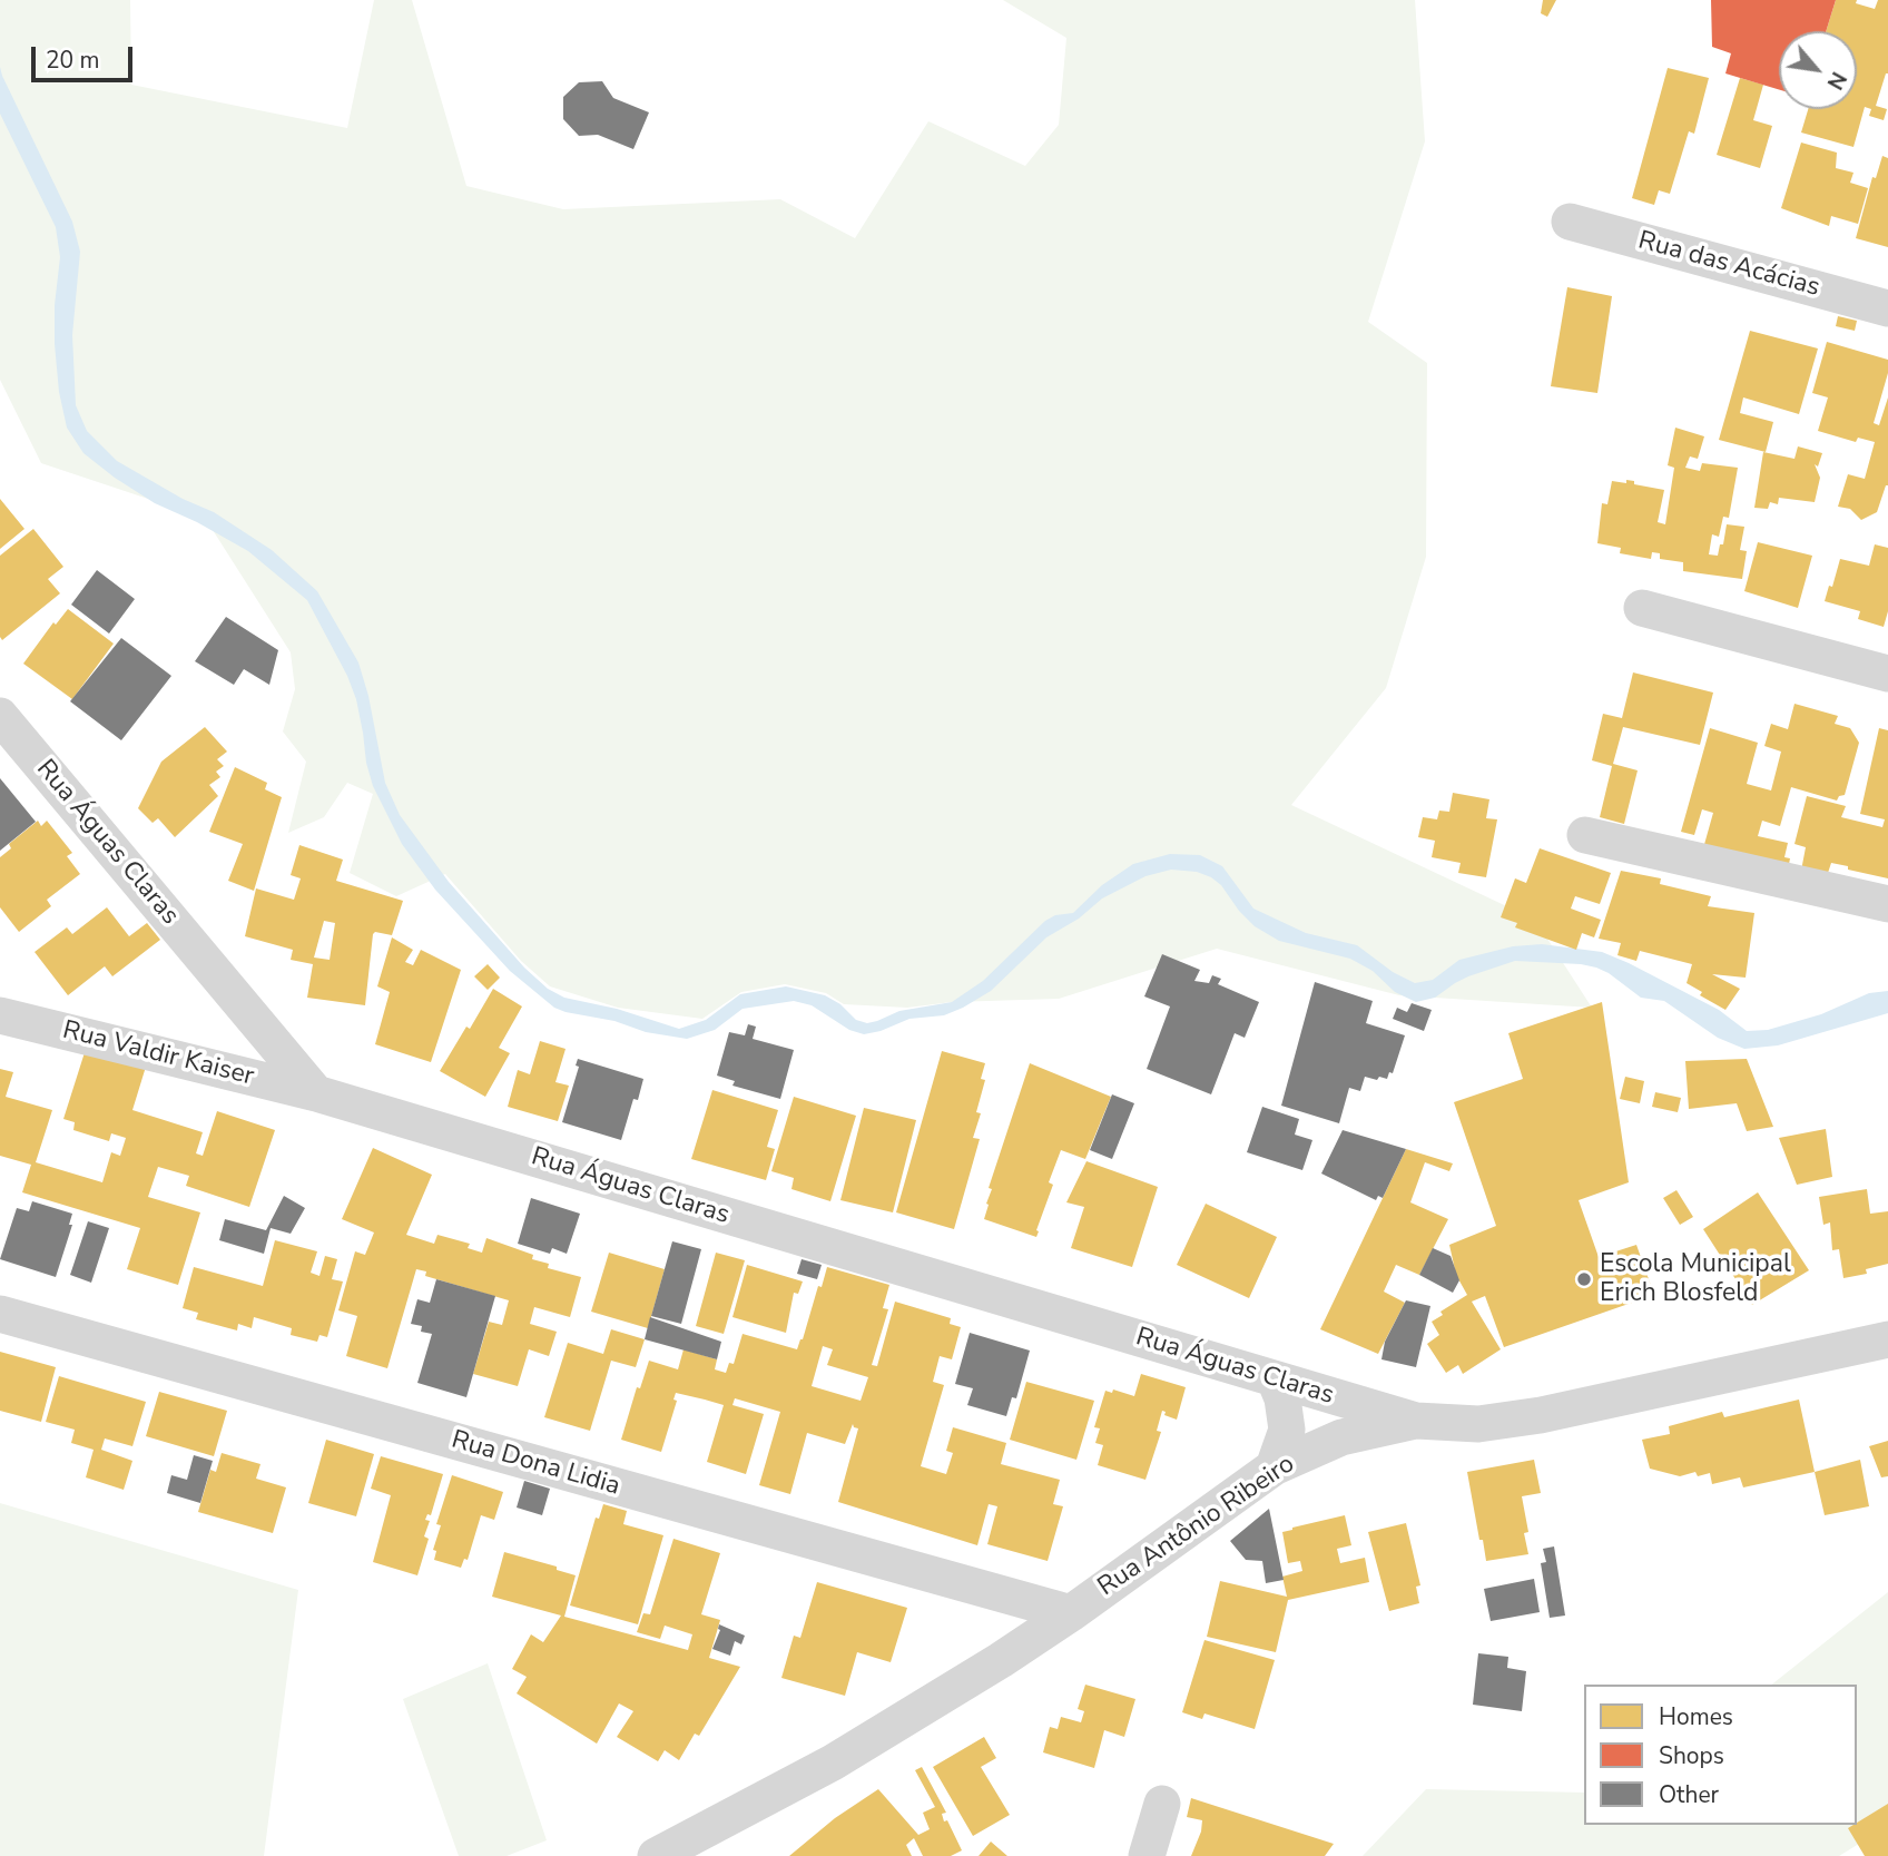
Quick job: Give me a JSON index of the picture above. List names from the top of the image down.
{
  "streets": {
    "street": [
      "Rua das Acácias",
      "Rua Águas Claras",
      "Rua Valdir Kaiser",
      "Rua Dona Lidia",
      "Rua Antônio Ribeiro"
    ]
  },
  "crossings": [
    ["Rua Águas Claras", "Rua Valdir Kaiser"],
    ["Rua Águas Claras", "Rua Antônio Ribeiro"],
    ["Rua Dona Lidia", "Rua Antônio Ribeiro"]
  ],
  "places": ["Escola Municipal Erich Blosfeld"],
  "legend": ["Homes", "Shops", "Other"],
  "scale_bar": "20 m",
  "north": "bottom right"
}
